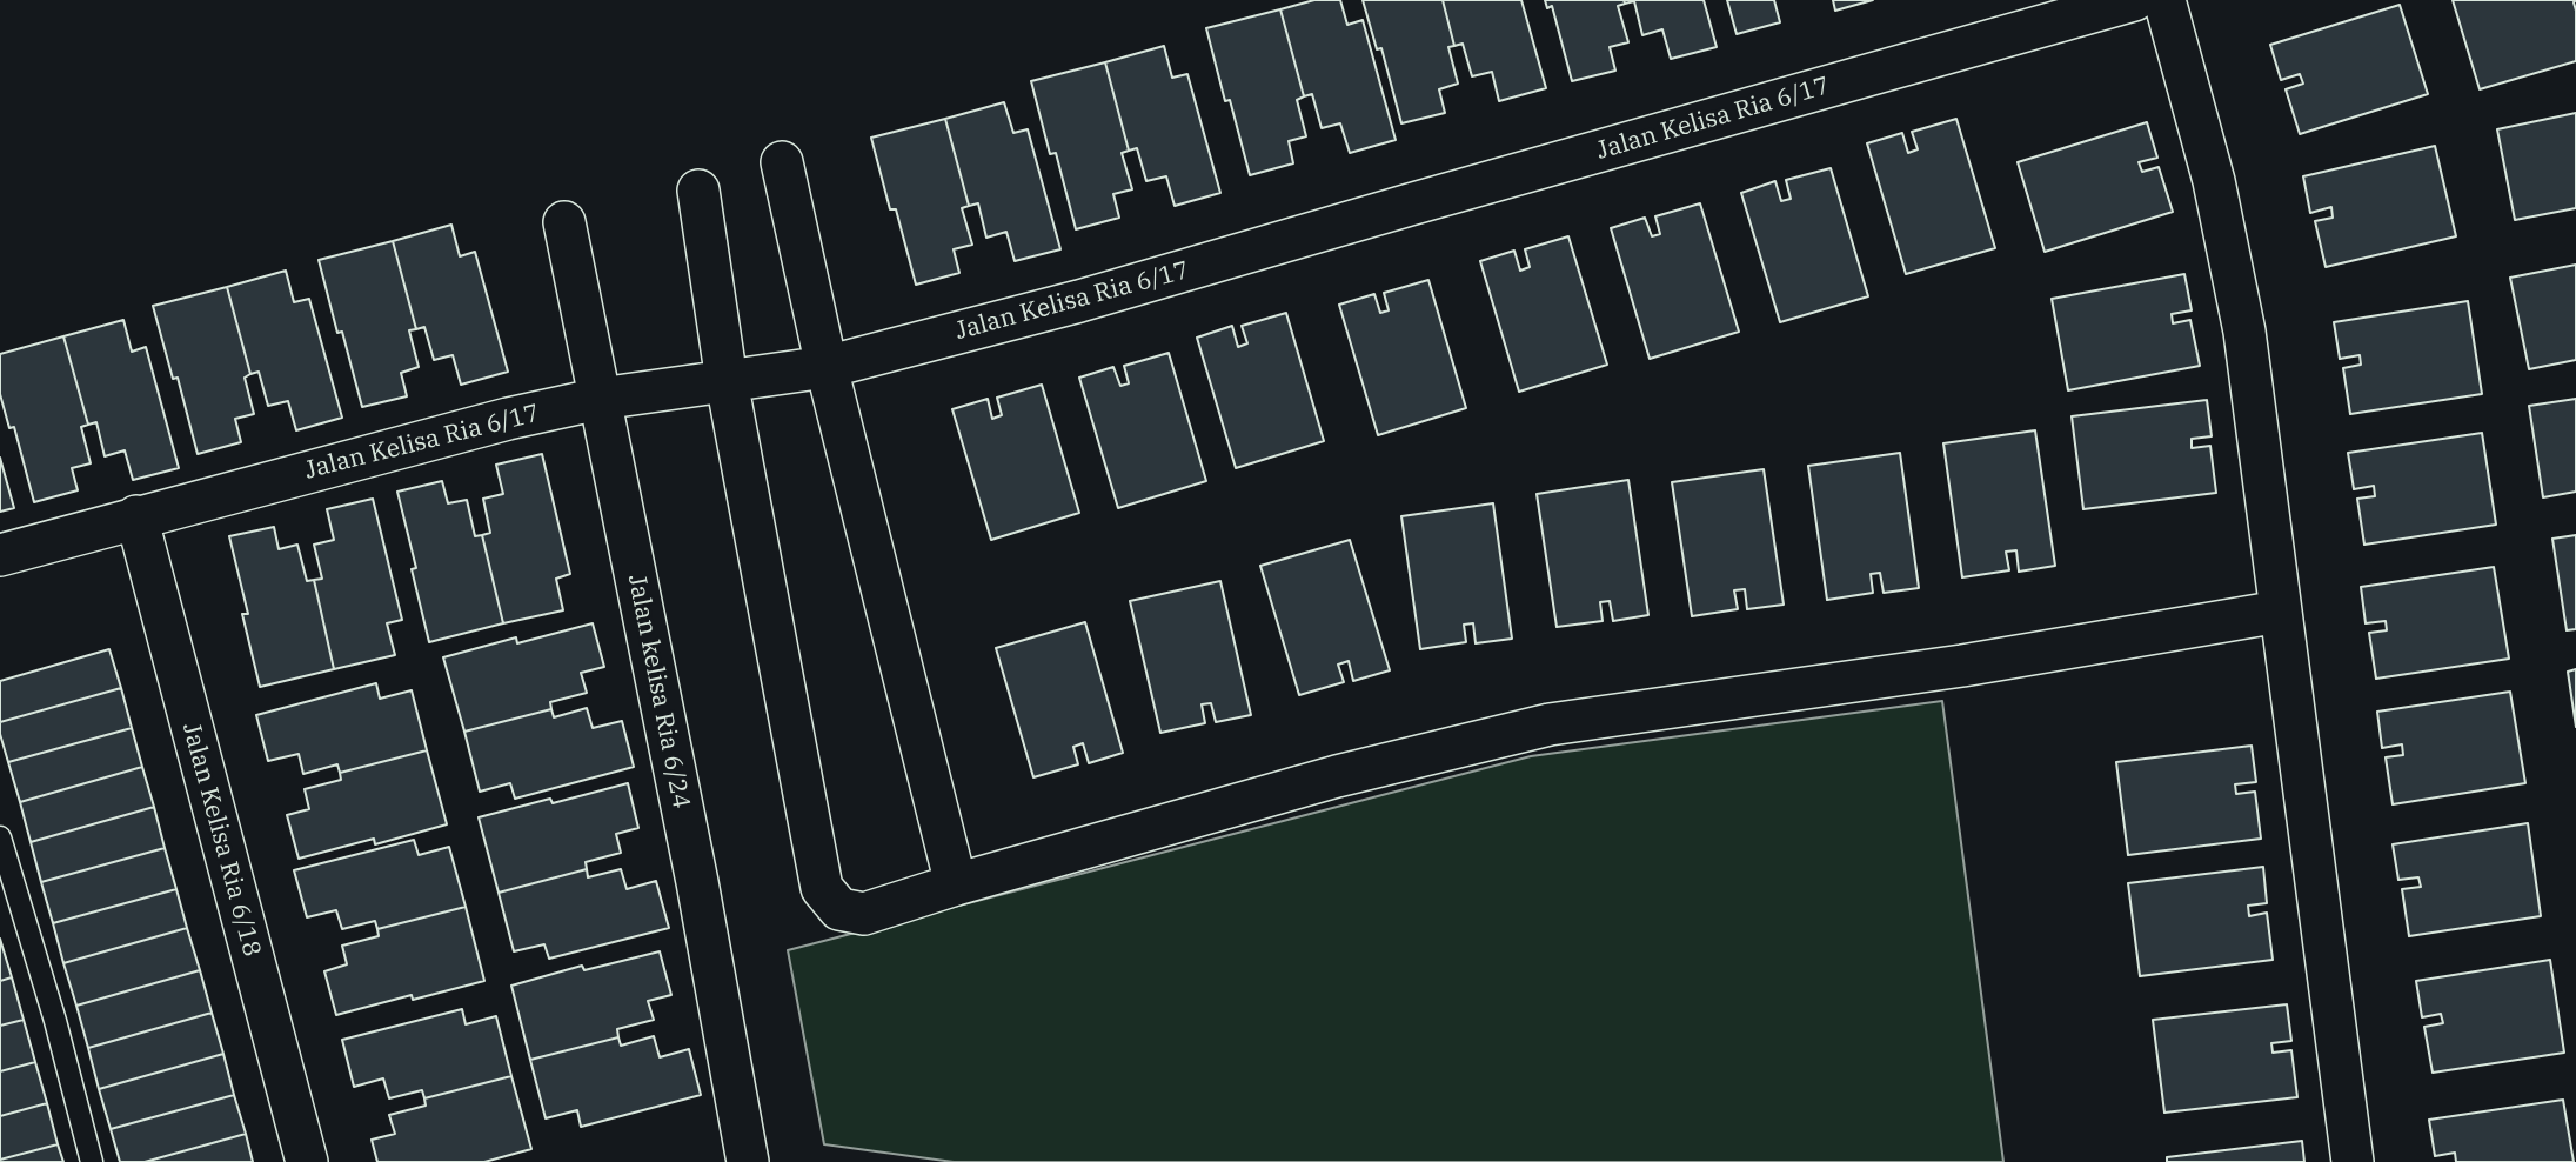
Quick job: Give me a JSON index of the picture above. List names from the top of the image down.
{
  "streets": {
    "street": ["Jalan Kelisa Ria 6/17", "Jalan kelisa Ria 6/24", "Jalan Kelisa Ria 6/18"]
  },
  "crossings": [
    ["Jalan Kelisa Ria 6/17", "Jalan kelisa Ria 6/24"],
    ["Jalan Kelisa Ria 6/17", "Jalan Kelisa Ria 6/18"]
  ]
}
